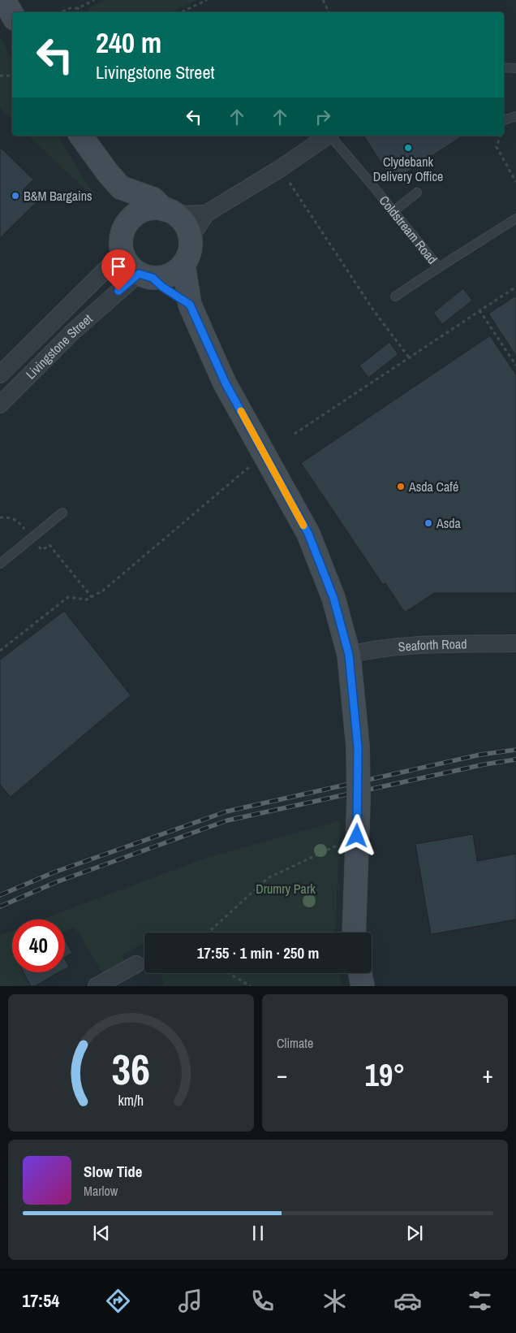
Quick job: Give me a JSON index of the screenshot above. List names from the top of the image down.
{
  "streets": {
    "street": ["Coldstream Road", "Livingstone Street", "Seaforth Road"]
  },
  "crossings": [
    ["Coldstream Road", "Livingstone Street"]
  ],
  "parks": ["Drumry Park"],
  "places": [
    "Clydebank Delivery Office",
    "B&M Bargains",
    "Asda Café",
    "Asda"
  ],
  "page": {
    "turn": ["240 m", "Livingstone Street"],
    "limit": "40",
    "trip": "17:55 · 1 min · 250 m",
    "tile": "Climate",
    "heat": ["−", "19°", "+"],
    "song": ["Slow Tide", "Marlow"],
    "tabs": "17:54",
    "gauge": ["36", "km/h"]
  }
}
